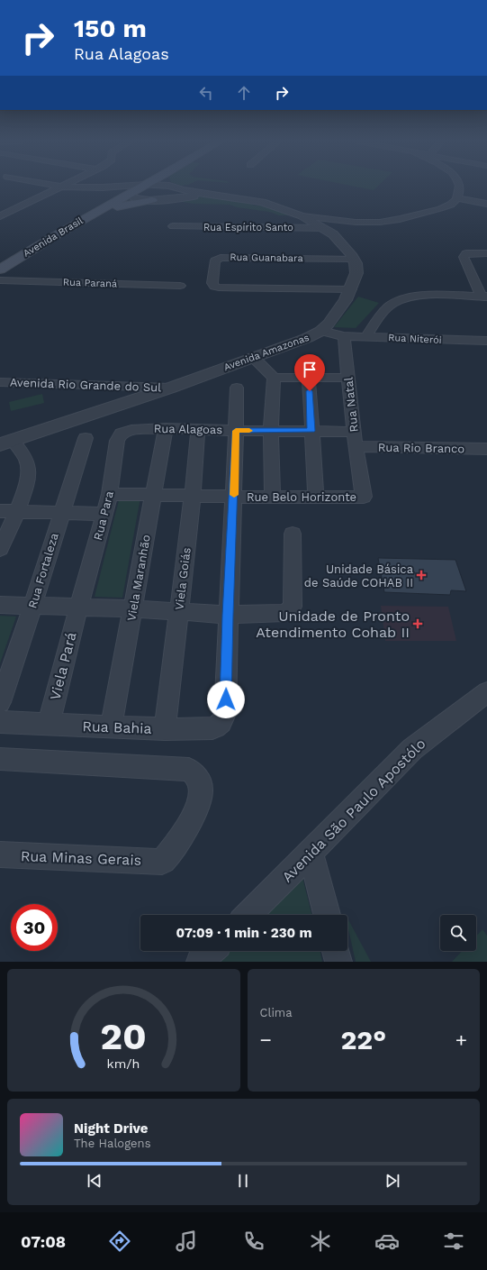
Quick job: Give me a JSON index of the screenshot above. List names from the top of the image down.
{
  "streets": {
    "main road": ["Avenida Brasil"],
    "street": [
      "Rua Espírito Santo",
      "Rua Guanabara",
      "Rua Paraná",
      "Rua Niterói",
      "Avenida Amazonas",
      "Avenida Rio Grande do Sul",
      "Rua Natal",
      "Rua Alagoas",
      "Rua Rio Branco",
      "Rue Belo Horizonte",
      "Rua Para",
      "Rua Fortaleza",
      "Viela Maranhão",
      "Viela Goiás",
      "Viela Pará",
      "Rua Bahia",
      "Avenida São Paulo Apostólo",
      "Rua Minas Gerais"
    ]
  },
  "crossings": [
    ["Rua Guanabara", "Avenida Amazonas"],
    ["Rua Niterói", "Rua Natal"],
    ["Avenida Amazonas", "Avenida Rio Grande do Sul"],
    ["Rua Natal", "Rua Alagoas"],
    ["Rua Natal", "Rua Rio Branco"],
    ["Rua Natal", "Rue Belo Horizonte"],
    ["Rua Alagoas", "Rua Para"],
    ["Rua Alagoas", "Viela Maranhão"],
    ["Rua Alagoas", "Viela Goiás"],
    ["Rue Belo Horizonte", "Rua Para"],
    ["Rue Belo Horizonte", "Viela Maranhão"],
    ["Rue Belo Horizonte", "Viela Goiás"],
    ["Rua Para", "Viela Pará"],
    ["Viela Maranhão", "Rua Bahia"],
    ["Viela Goiás", "Rua Bahia"],
    ["Viela Pará", "Rua Bahia"]
  ],
  "places": {
    "health": ["Unidade Básica de Saúde COHAB II", "Unidade de Pronto Atendimento Cohab II"]
  },
  "page": {
    "turn": ["150 m", "Rua Alagoas"],
    "limit": "30",
    "trip": "07:09 · 1 min · 230 m",
    "tile": "Clima",
    "heat": ["−", "22°", "+"],
    "song": ["Night Drive", "The Halogens"],
    "tabs": "07:08",
    "gauge": ["20", "km/h"]
  }
}
